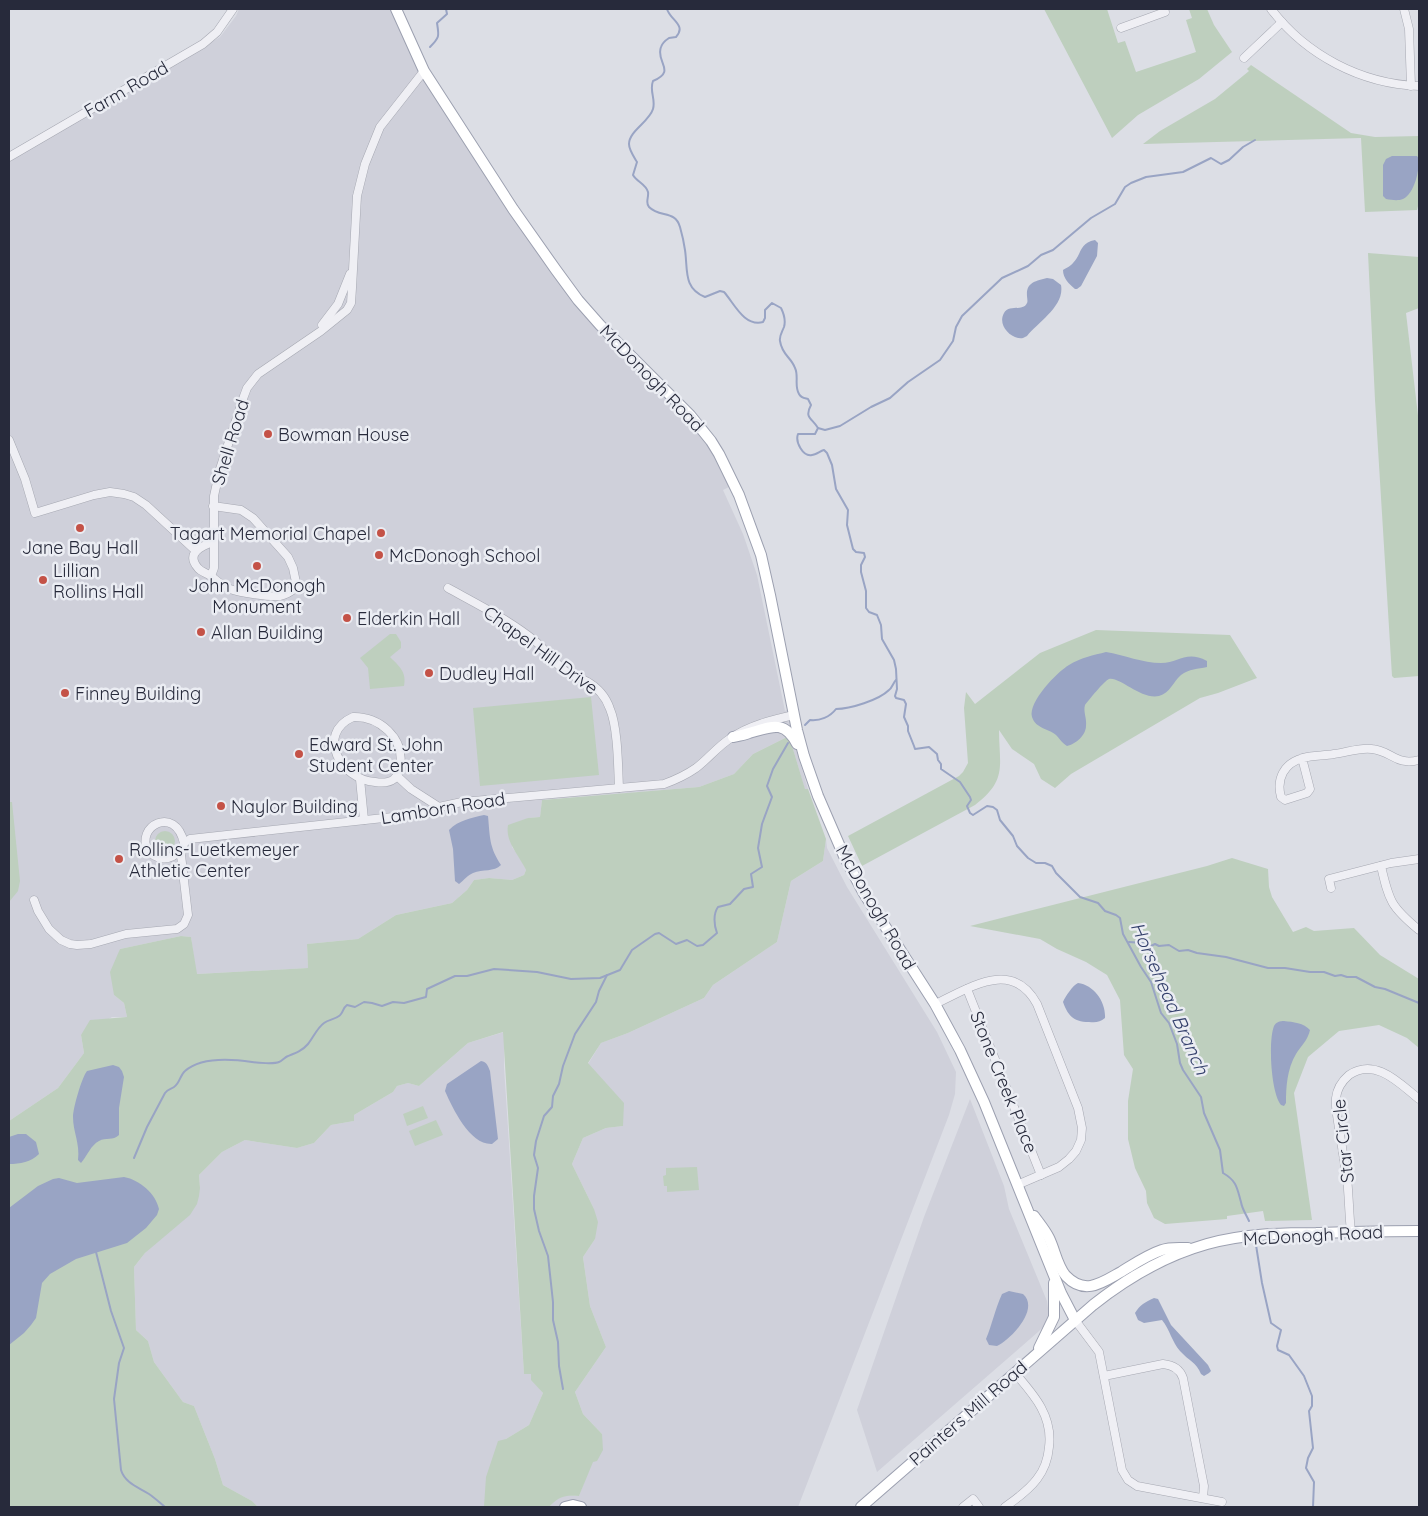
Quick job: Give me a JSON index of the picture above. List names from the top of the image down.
{
  "streets": {
    "main road": ["McDonogh Road", "Painters Mill Road"],
    "street": [
      "Farm Road",
      "Shell Road",
      "Chapel Hill Drive",
      "Lamborn Road",
      "Stone Creek Place",
      "Star Circle"
    ]
  },
  "crossings": [
    ["McDonogh Road", "Shell Road"],
    ["McDonogh Road", "Lamborn Road"],
    ["McDonogh Road", "Star Circle"],
    ["McDonogh Road", "Painters Mill Road"],
    ["Chapel Hill Drive", "Lamborn Road"]
  ],
  "water": ["Horsehead Branch"],
  "places": [
    "Bowman House",
    "Jane Bay Hall",
    "Tagart Memorial Chapel",
    "McDonogh School",
    "John McDonogh Monument",
    "Lillian Rollins Hall",
    "Elderkin Hall",
    "Allan Building",
    "Dudley Hall",
    "Finney Building",
    "Edward St. John Student Center",
    "Naylor Building",
    "Rollins-Luetkemeyer Athletic Center"
  ]
}
